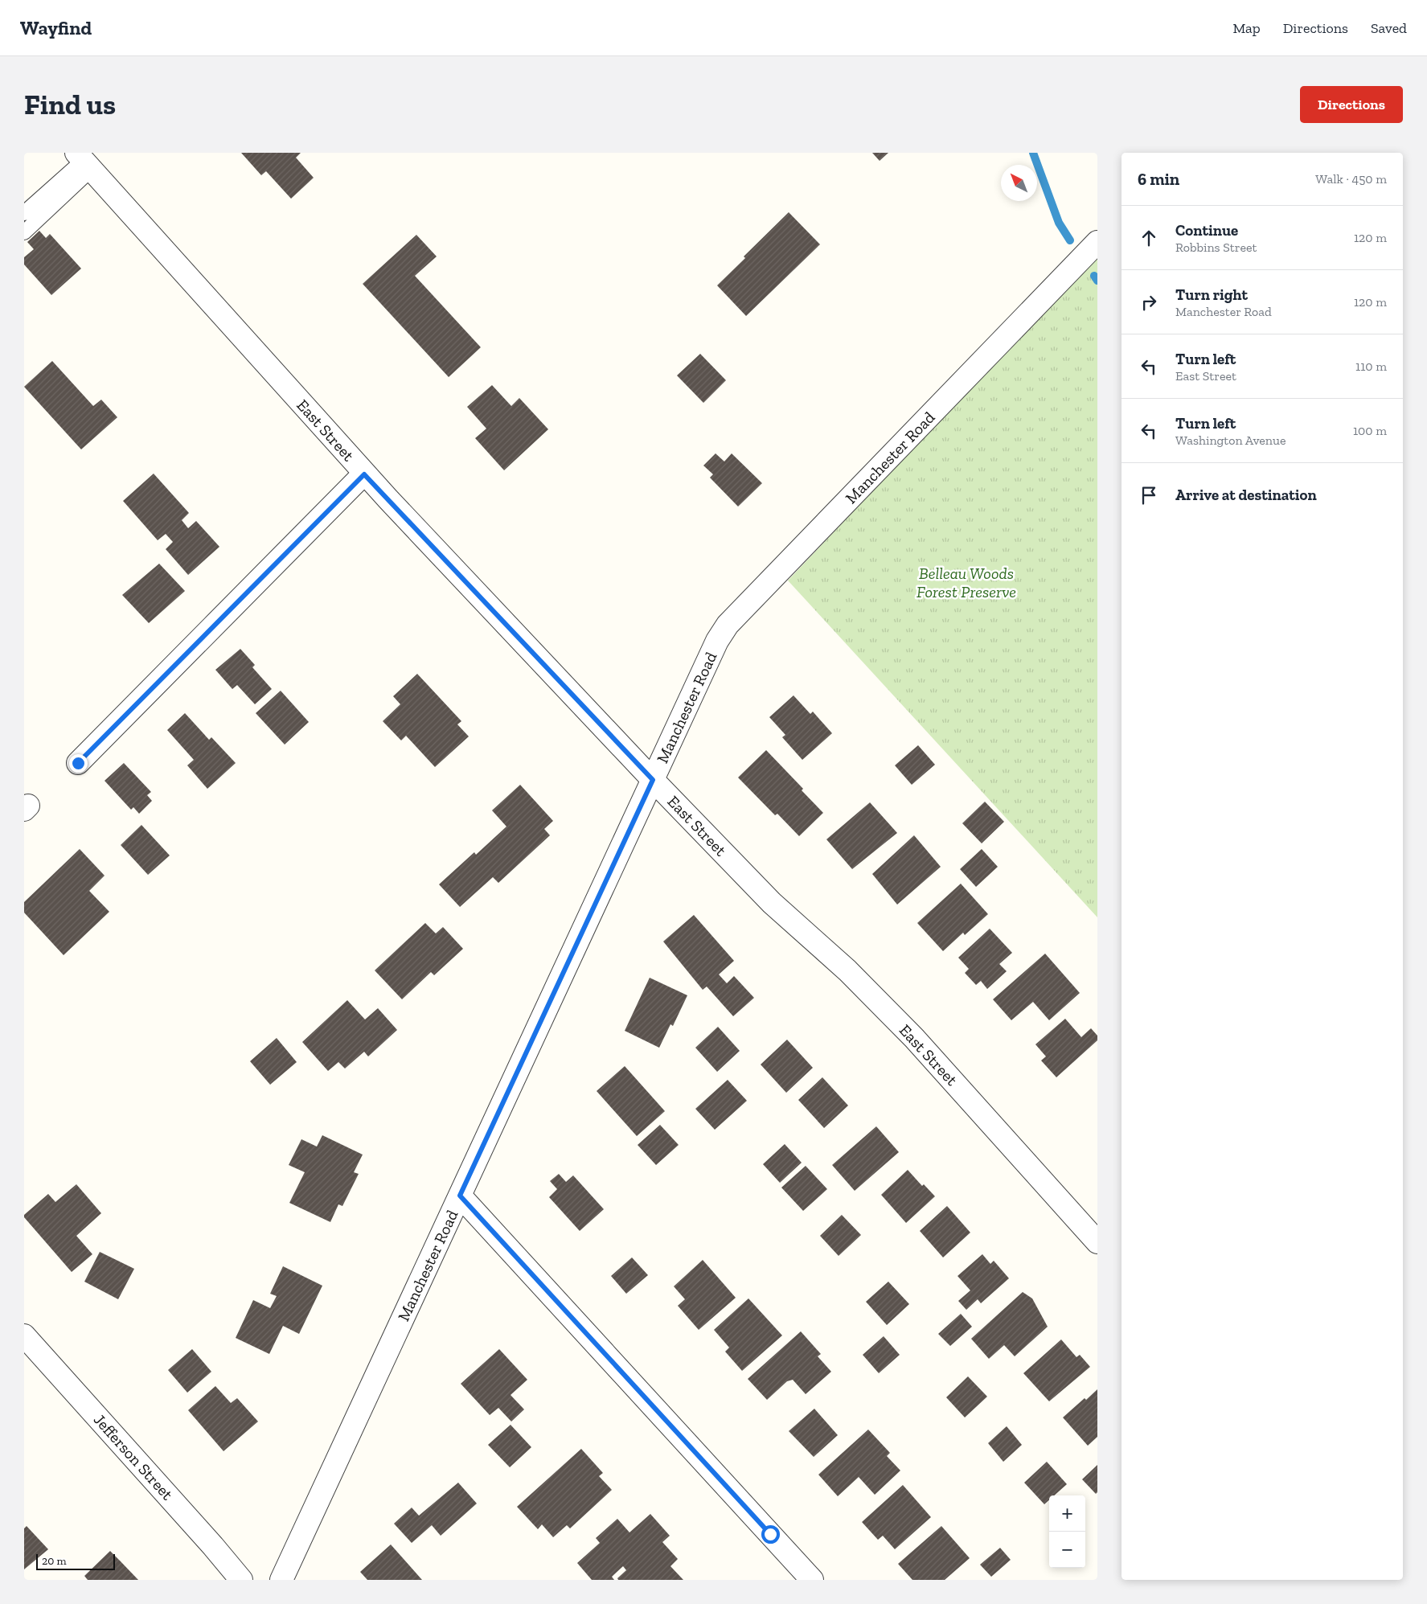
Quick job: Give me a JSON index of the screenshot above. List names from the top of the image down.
{
  "streets": {
    "street": ["East Street", "Manchester Road", "Jefferson Street"]
  },
  "crossings": [
    ["East Street", "Manchester Road"]
  ],
  "parks": ["Belleau Woods Forest Preserve"],
  "scale_bar": "20 m",
  "north": "top left",
  "page": {
    "header": "Wayfind",
    "nav": ["Map", "Directions", "Saved"],
    "buttons": "Directions",
    "title": "Find us",
    "heading": ["6 min", "Walk · 450 m"],
    "list": [
      ["Continue", "Robbins Street", "120 m"],
      ["Turn right", "Manchester Road", "120 m"],
      ["Turn left", "East Street", "110 m"],
      ["Turn left", "Washington Avenue", "100 m"],
      "Arrive at destination"
    ],
    "map_buttons": ["+", "−"],
    "scale": "20 m"
  }
}
